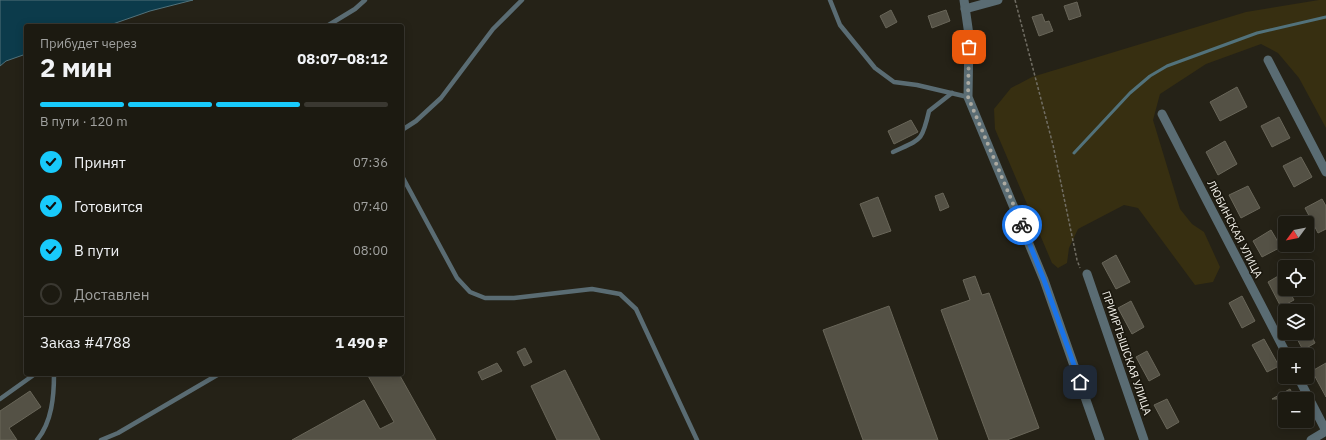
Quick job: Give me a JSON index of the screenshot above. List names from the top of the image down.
{
  "streets": {
    "street": ["ЛЮБИНСКАЯ УЛИЦА", "ПРИИРТЫШСКАЯ УЛИЦА"]
  },
  "north": "bottom left",
  "page": {
    "heading": ["2 мин", "Прибудет через", "08:07–08:12"],
    "panel": ["Заказ #4788", "1 490 ₽"],
    "bar": "В пути · 120 m",
    "list": [
      ["Принят", "07:36"],
      ["Готовится", "07:40"],
      ["В пути", "08:00"],
      "Доставлен"
    ],
    "map_buttons": ["+", "−"]
  }
}
